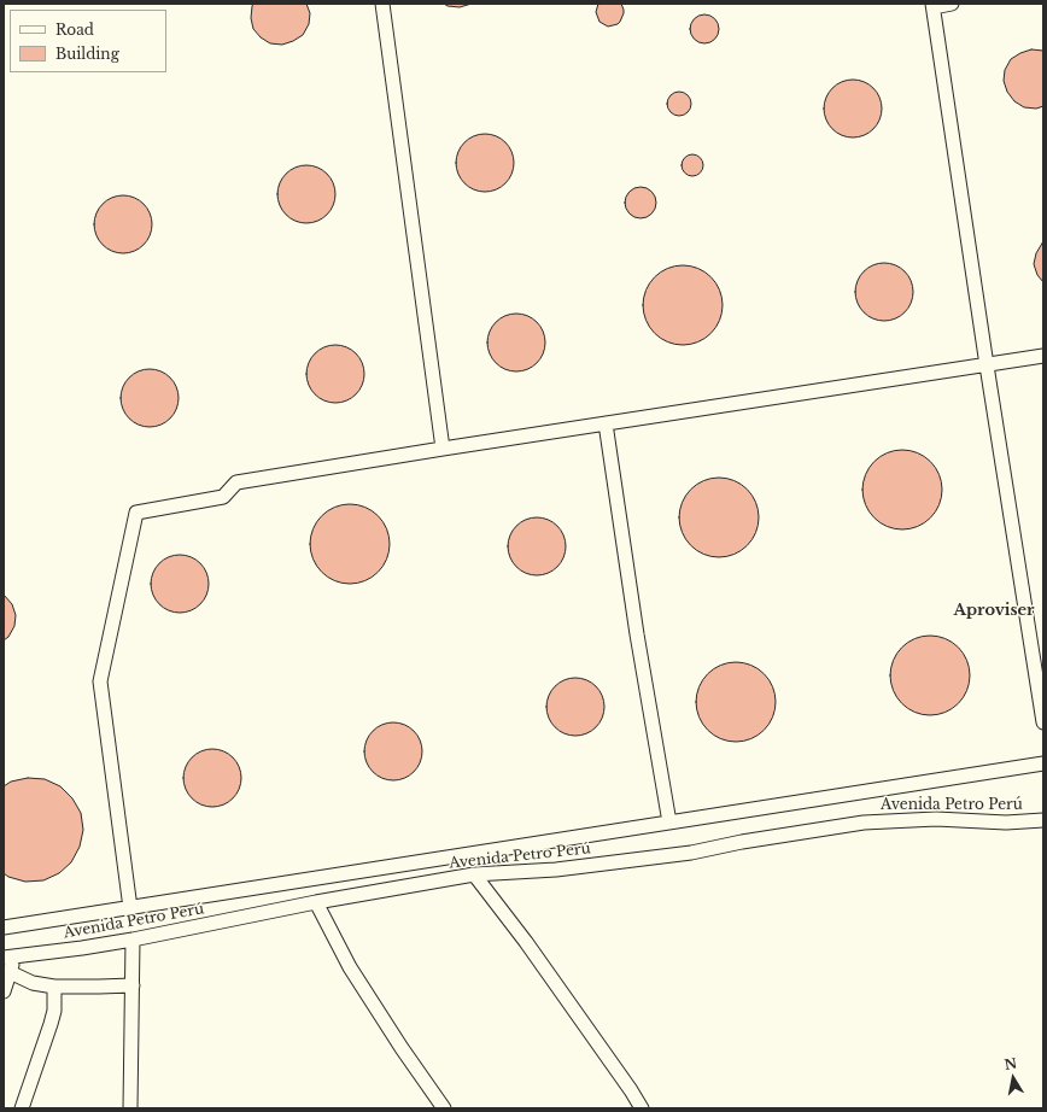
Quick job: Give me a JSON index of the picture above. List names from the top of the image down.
{
  "streets": {
    "street": ["Avenida Petro Perú"]
  },
  "districts": ["Aproviser"],
  "legend": ["Road", "Building"],
  "north": "top"
}
